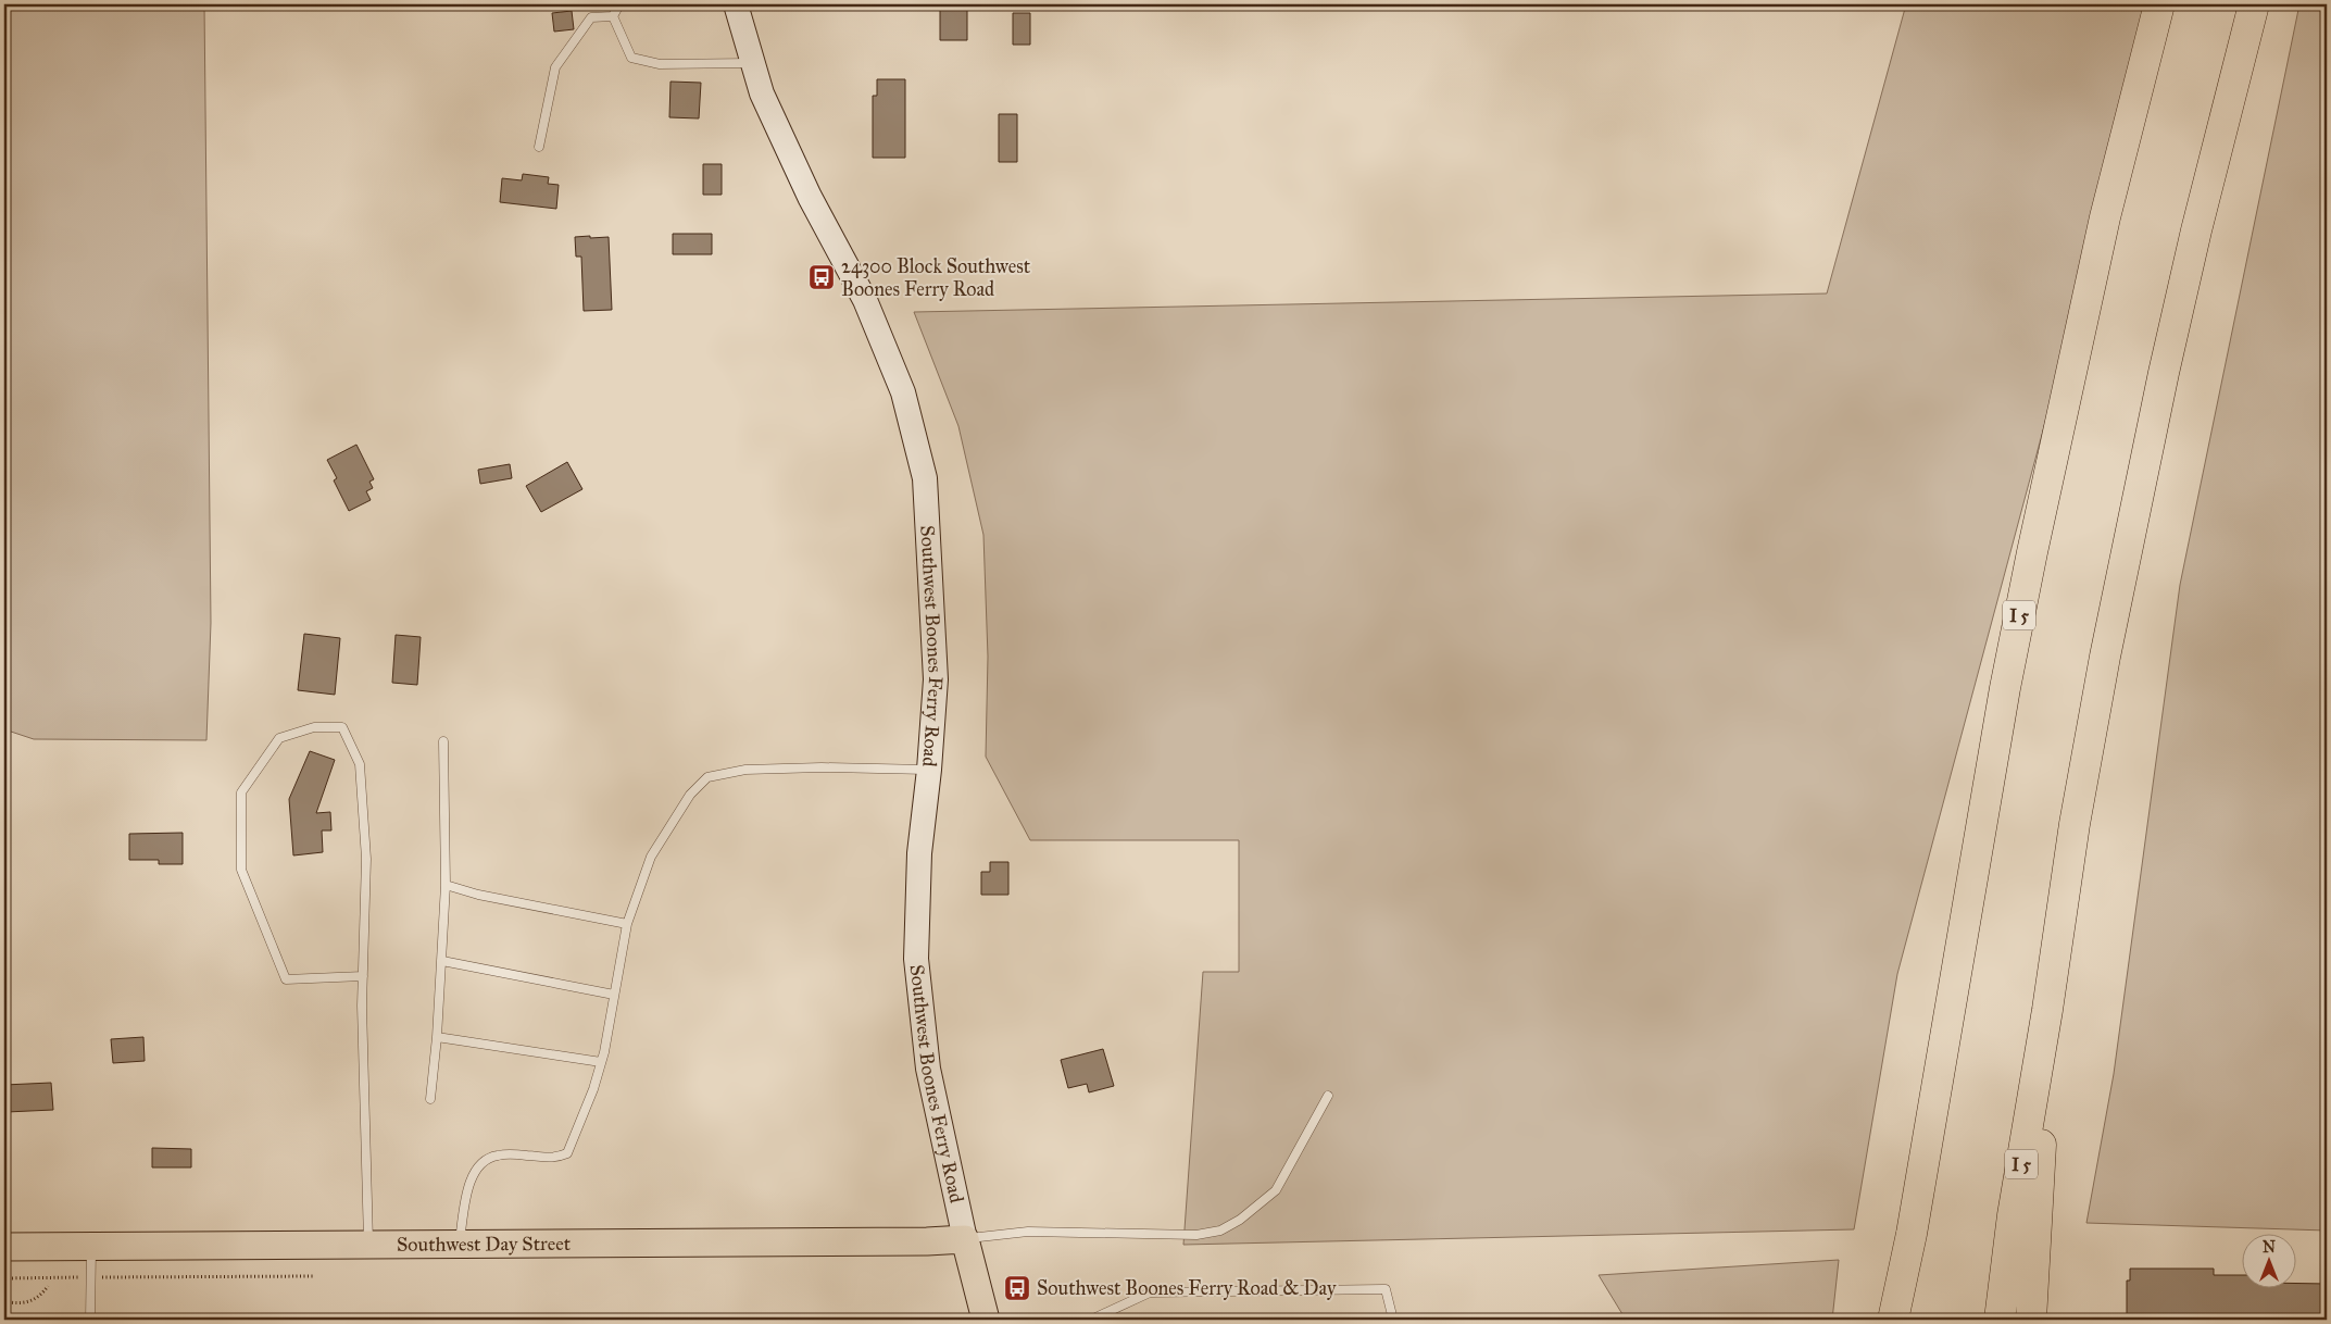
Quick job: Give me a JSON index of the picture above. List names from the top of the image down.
{
  "streets": {
    "highway": ["I 5"],
    "main road": ["Southwest Boones Ferry Road", "Southwest Day Street"]
  },
  "crossings": [
    ["Southwest Boones Ferry Road", "Southwest Day Street"]
  ],
  "places": {
    "bus stop": ["24300 Block Southwest Boones Ferry Road", "Southwest Boones Ferry Road & Day"]
  },
  "north": "top"
}
